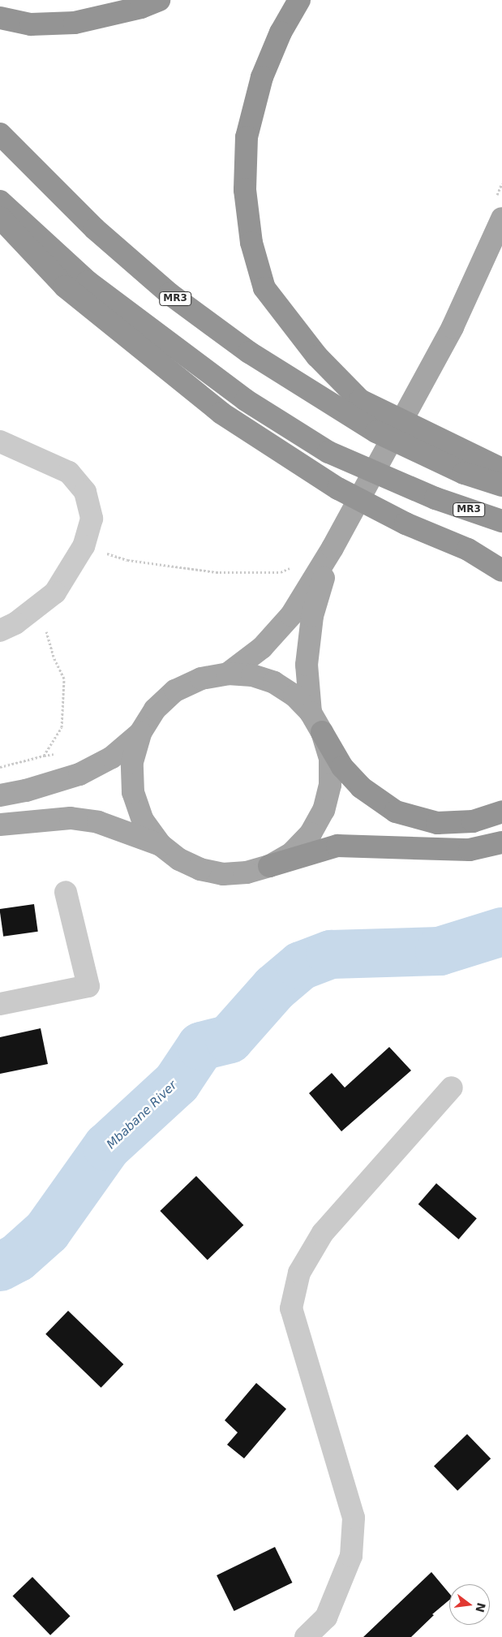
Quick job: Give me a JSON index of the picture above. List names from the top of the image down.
{
  "streets": {
    "highway": ["MR3"]
  },
  "water": ["Mbabane River"],
  "north": "right"
}
